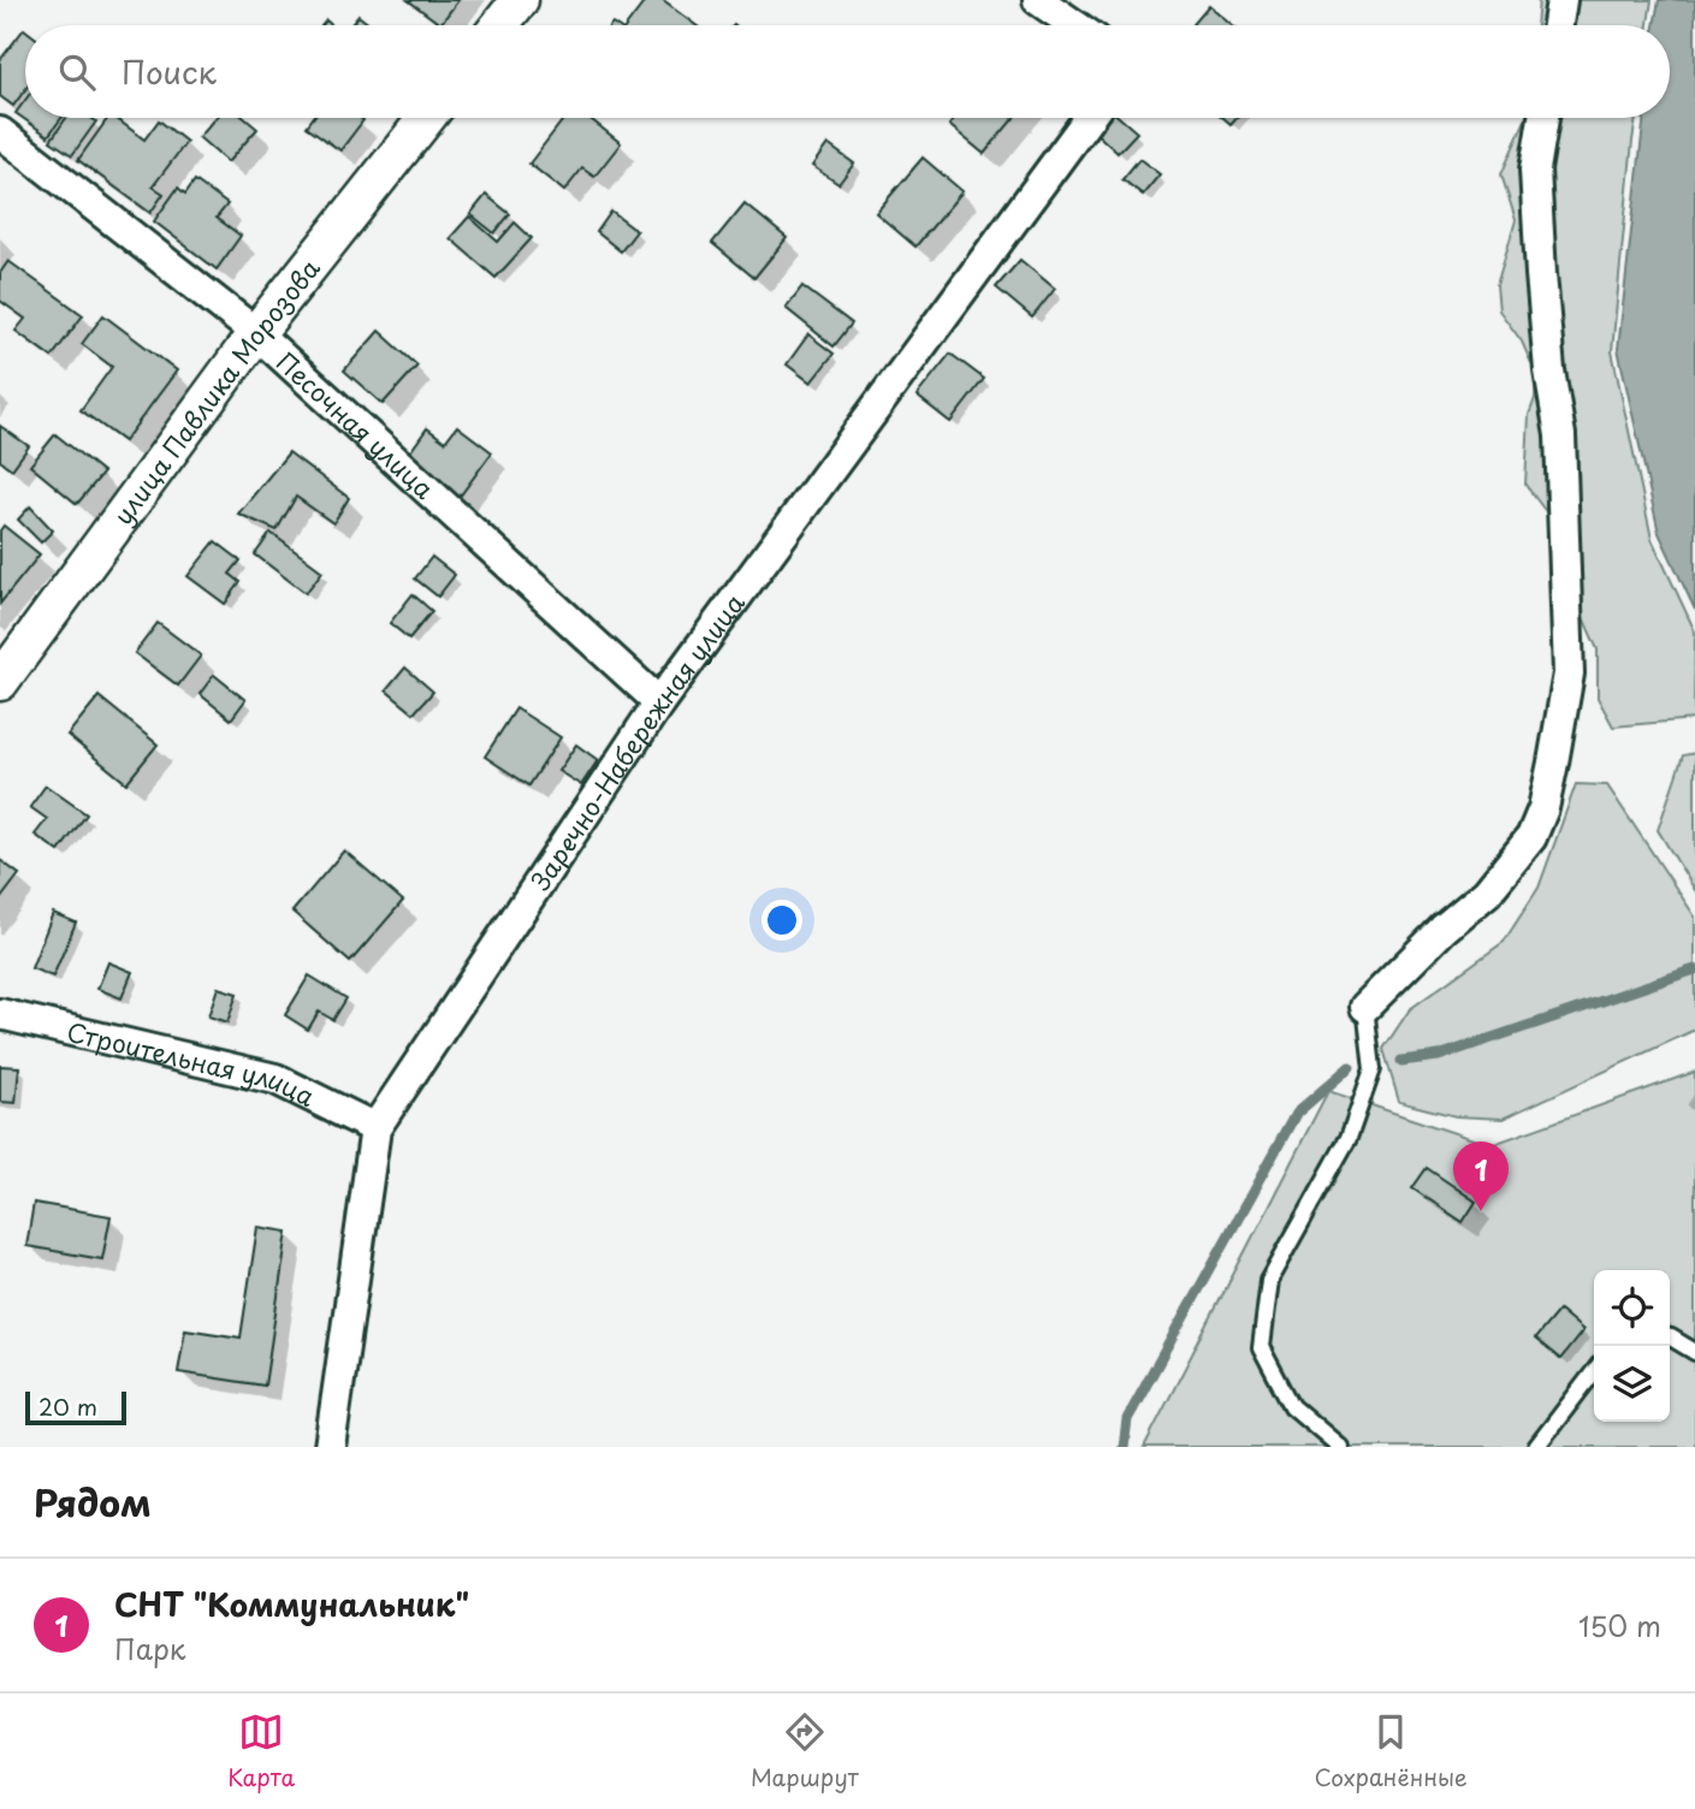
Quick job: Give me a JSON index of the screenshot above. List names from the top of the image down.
{
  "streets": {
    "street": [
      "улица Павлика Морозова",
      "Песочная улица",
      "Заречно-Набережная улица",
      "Строительная улица"
    ]
  },
  "crossings": [
    ["улица Павлика Морозова", "Песочная улица"],
    ["Песочная улица", "Заречно-Набережная улица"],
    ["Заречно-Набережная улица", "Строительная улица"]
  ],
  "scale_bar": "20 m",
  "page": {
    "search": "Поиск",
    "pins": "1",
    "scale": "20 m",
    "heading": "Рядом",
    "list": [
      {
        "mark": "1",
        "name": "СНТ \"Коммунальник\"",
        "note": "Парк",
        "value": "150 m"
      }
    ],
    "nav": ["Карта", "Маршрут", "Сохранённые"]
  }
}
